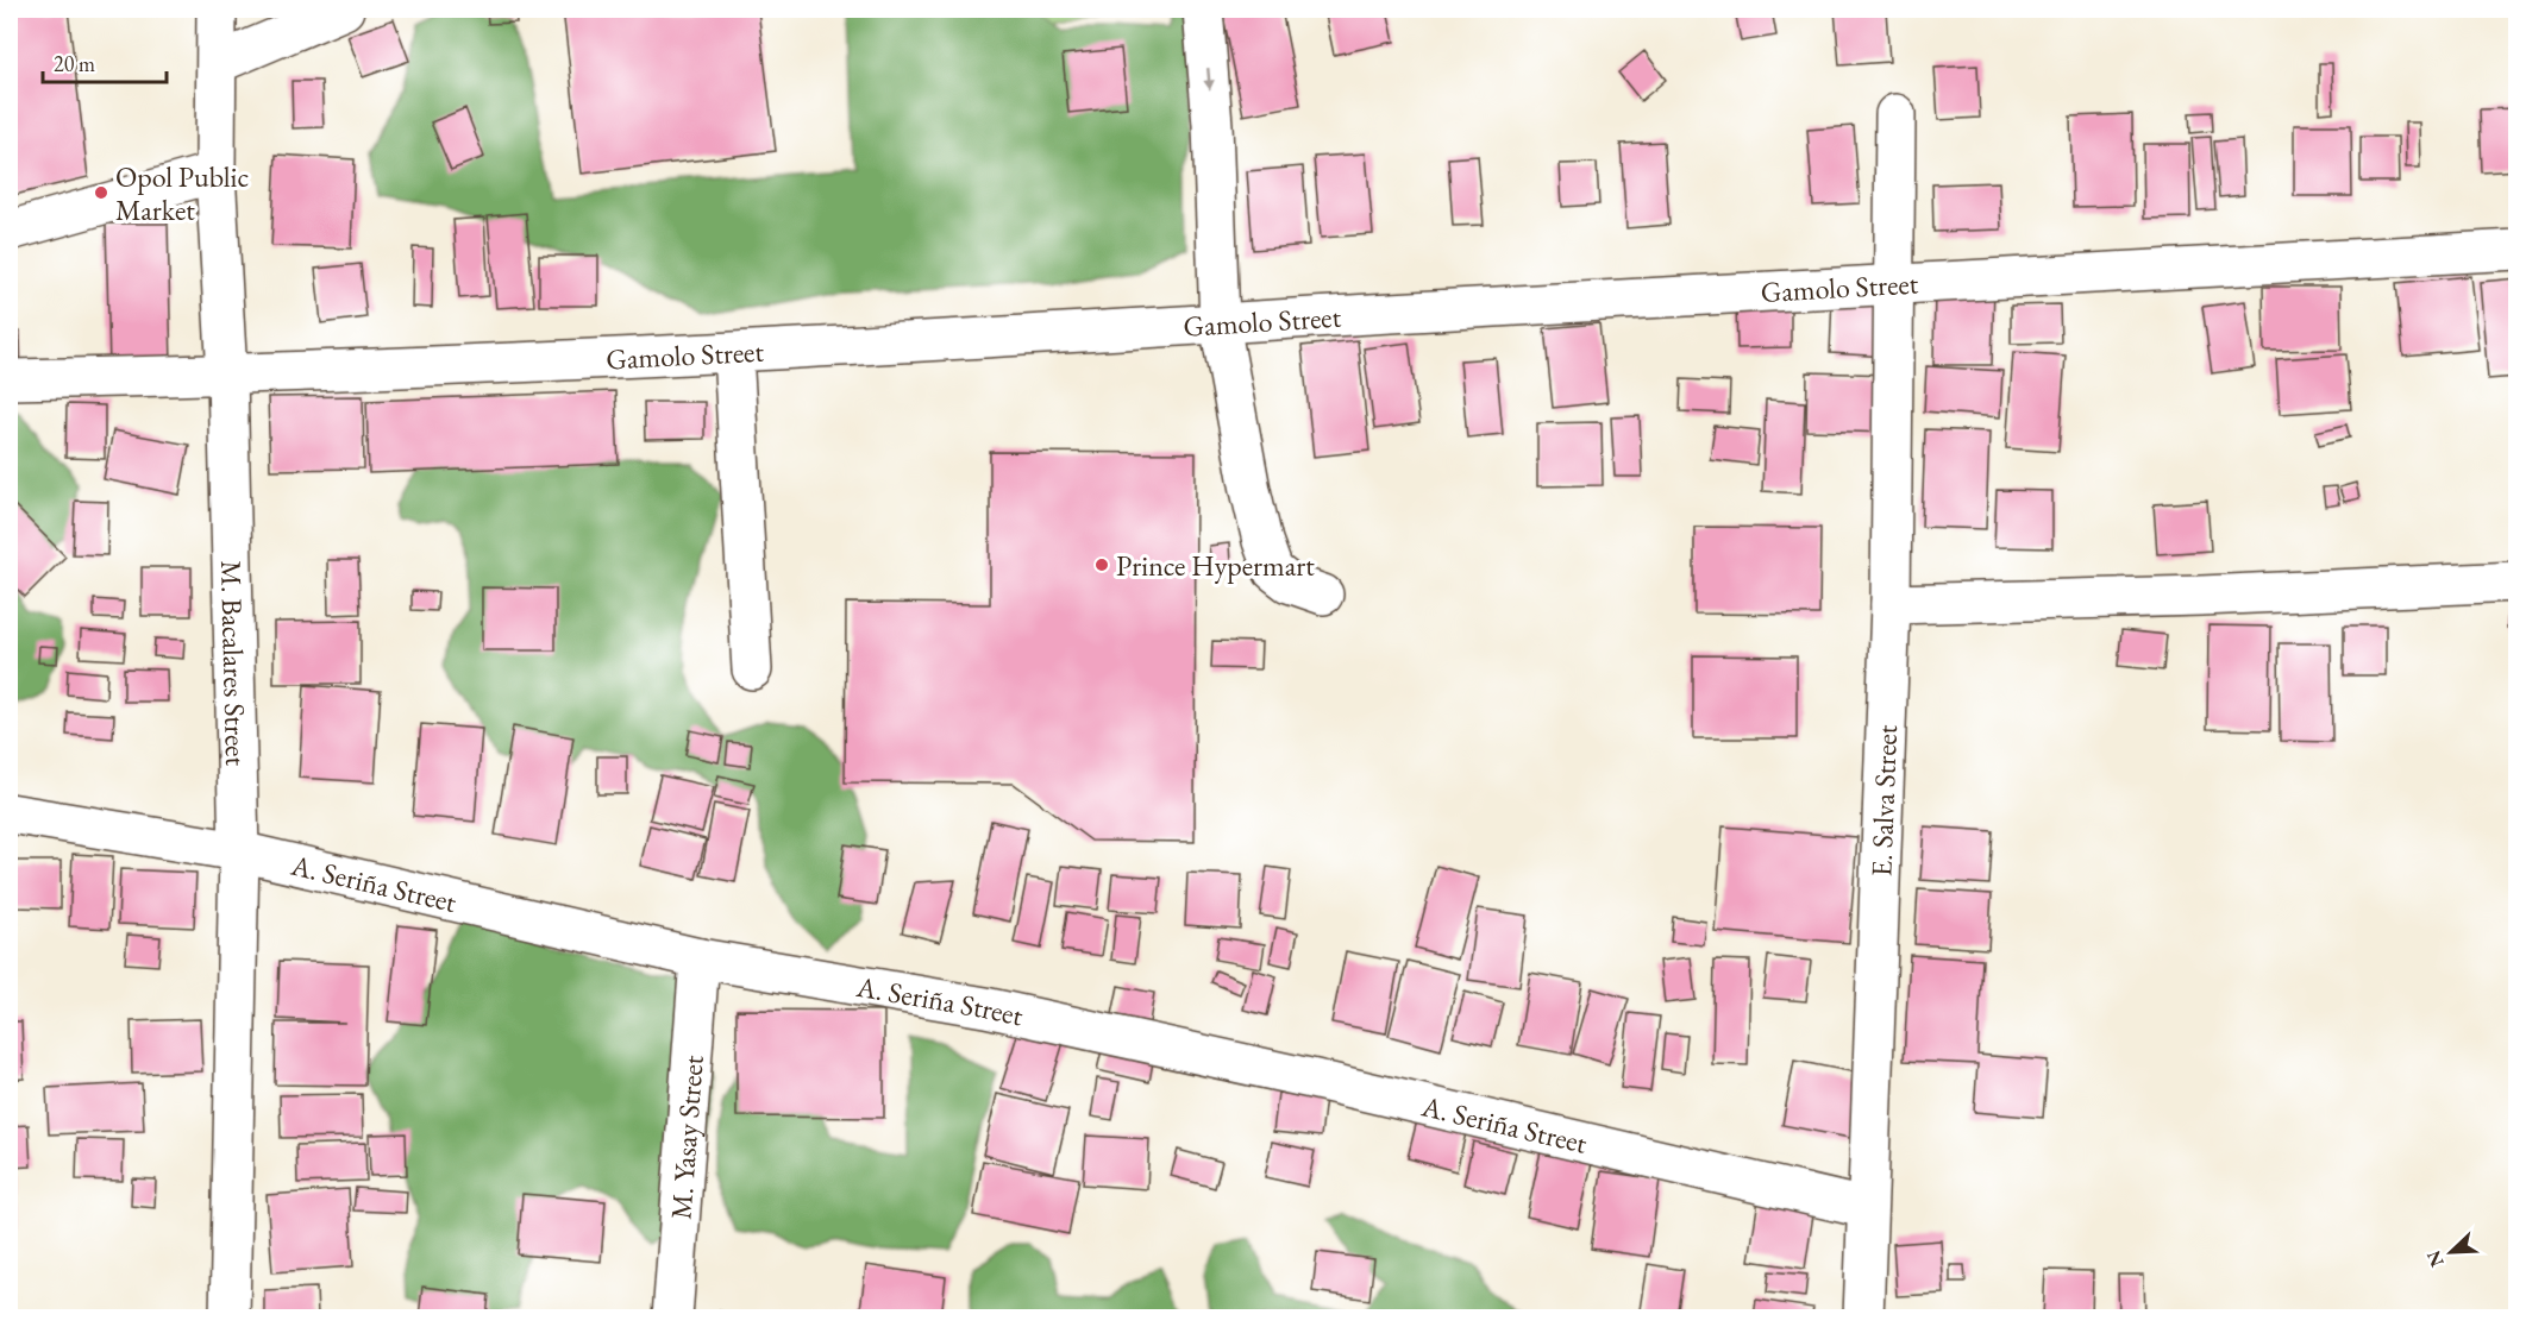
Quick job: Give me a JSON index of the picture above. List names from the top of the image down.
{
  "streets": {
    "street": [
      "Gamolo Street",
      "M. Bacalares Street",
      "E. Salva Street",
      "A. Seriña Street",
      "M. Yasay Street"
    ]
  },
  "crossings": [
    ["Gamolo Street", "M. Bacalares Street"],
    ["Gamolo Street", "E. Salva Street"],
    ["M. Bacalares Street", "A. Seriña Street"],
    ["E. Salva Street", "A. Seriña Street"],
    ["A. Seriña Street", "M. Yasay Street"]
  ],
  "places": ["Opol Public Market", "Prince Hypermart"],
  "scale_bar": "20 m",
  "north": "bottom left"
}
